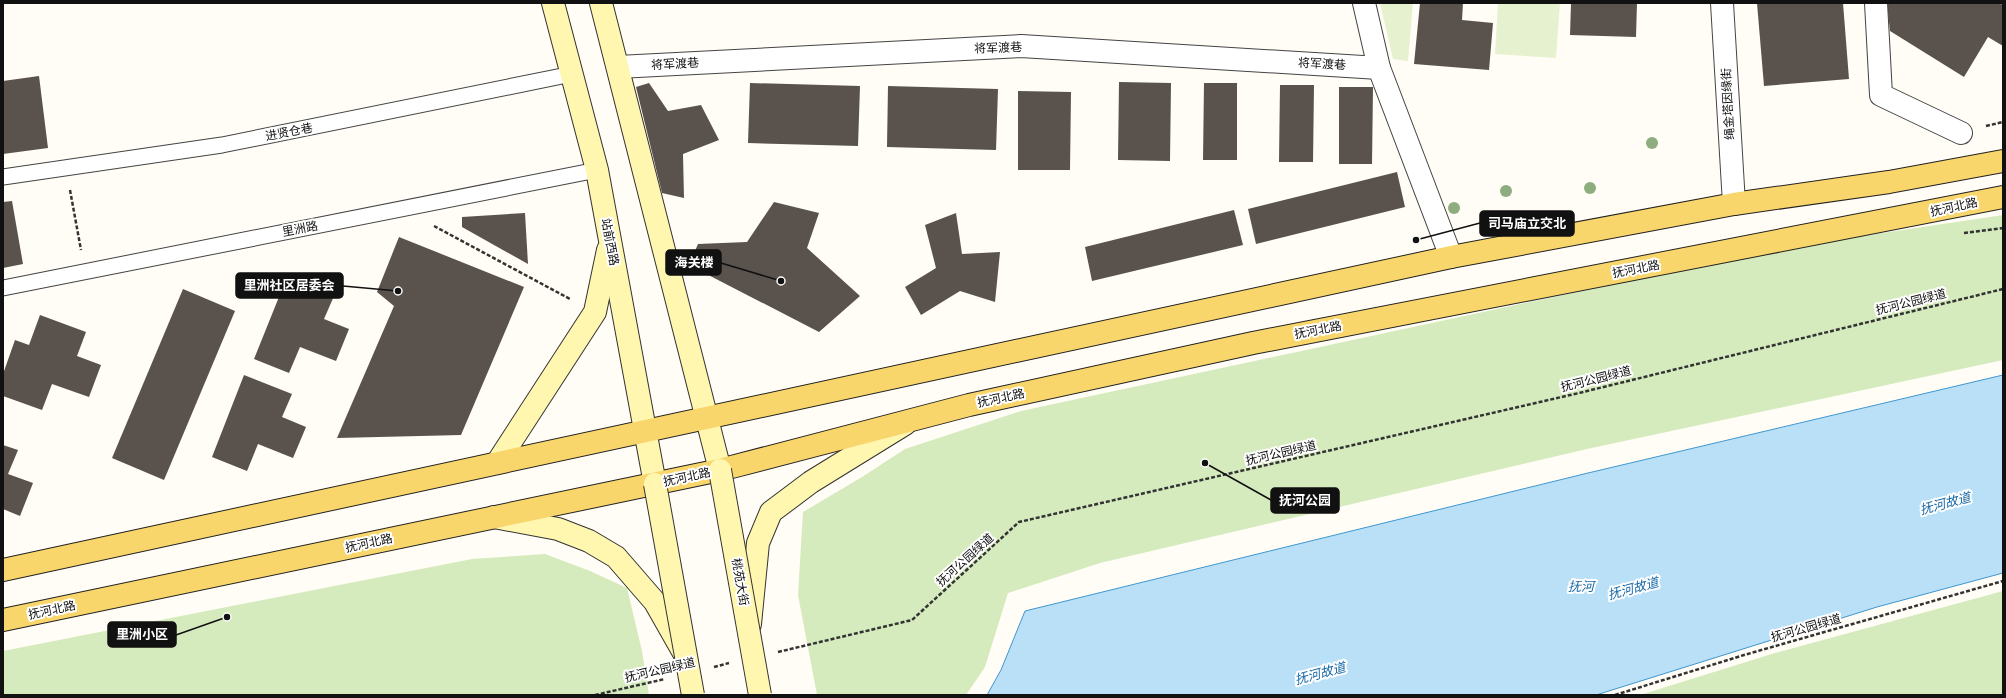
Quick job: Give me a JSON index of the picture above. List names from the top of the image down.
{
  "streets": {
    "main road": ["抚河北路", "站前西路", "桃苑大街"],
    "street": ["将军渡巷"],
    "lane": ["进贤仓巷", "里洲路"],
    "path": ["抚河公园绿道"]
  },
  "crossings": [
    ["进贤仓巷", "站前西路"],
    ["抚河北路", "站前西路"],
    ["抚河北路", "桃苑大街"],
    ["里洲路", "站前西路"]
  ],
  "water": ["抚河故道", "抚河"],
  "places": [
    "司马庙立交北",
    "海关楼",
    "里洲社区居委会",
    "抚河公园",
    "里洲小区"
  ]
}
